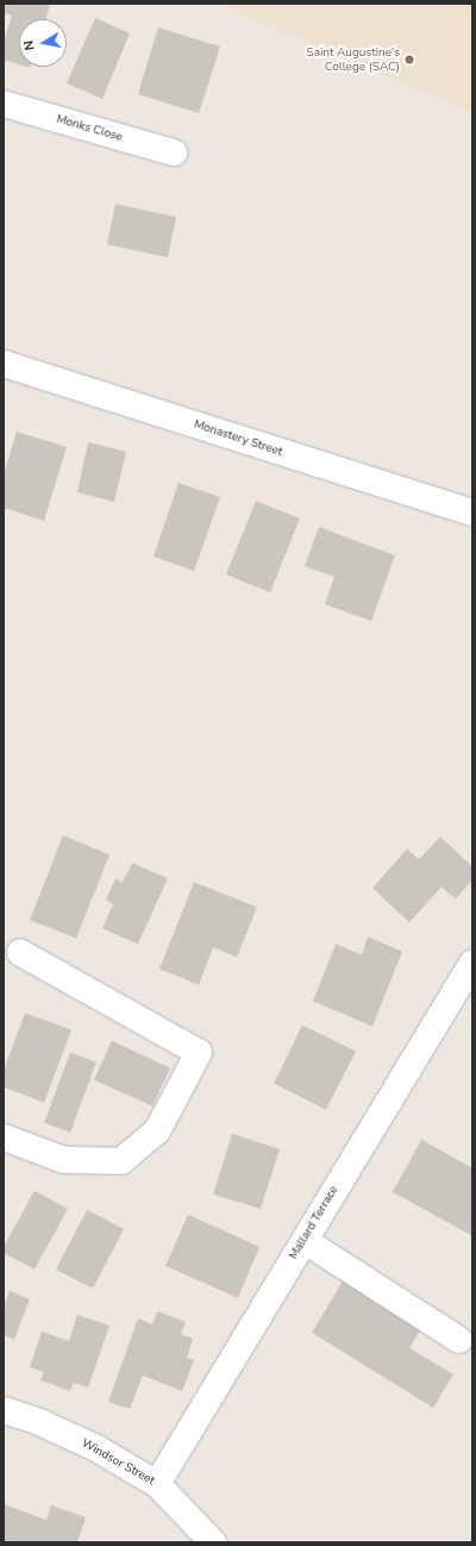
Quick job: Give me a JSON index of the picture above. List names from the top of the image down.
{
  "streets": {
    "street": [
      "Monks Close",
      "Monastery Street",
      "Mallard Terrace",
      "Windsor Street"
    ]
  },
  "crossings": [
    ["Mallard Terrace", "Windsor Street"]
  ],
  "places": ["Saint Augustine's College (SAC)"],
  "north": "left"
}
